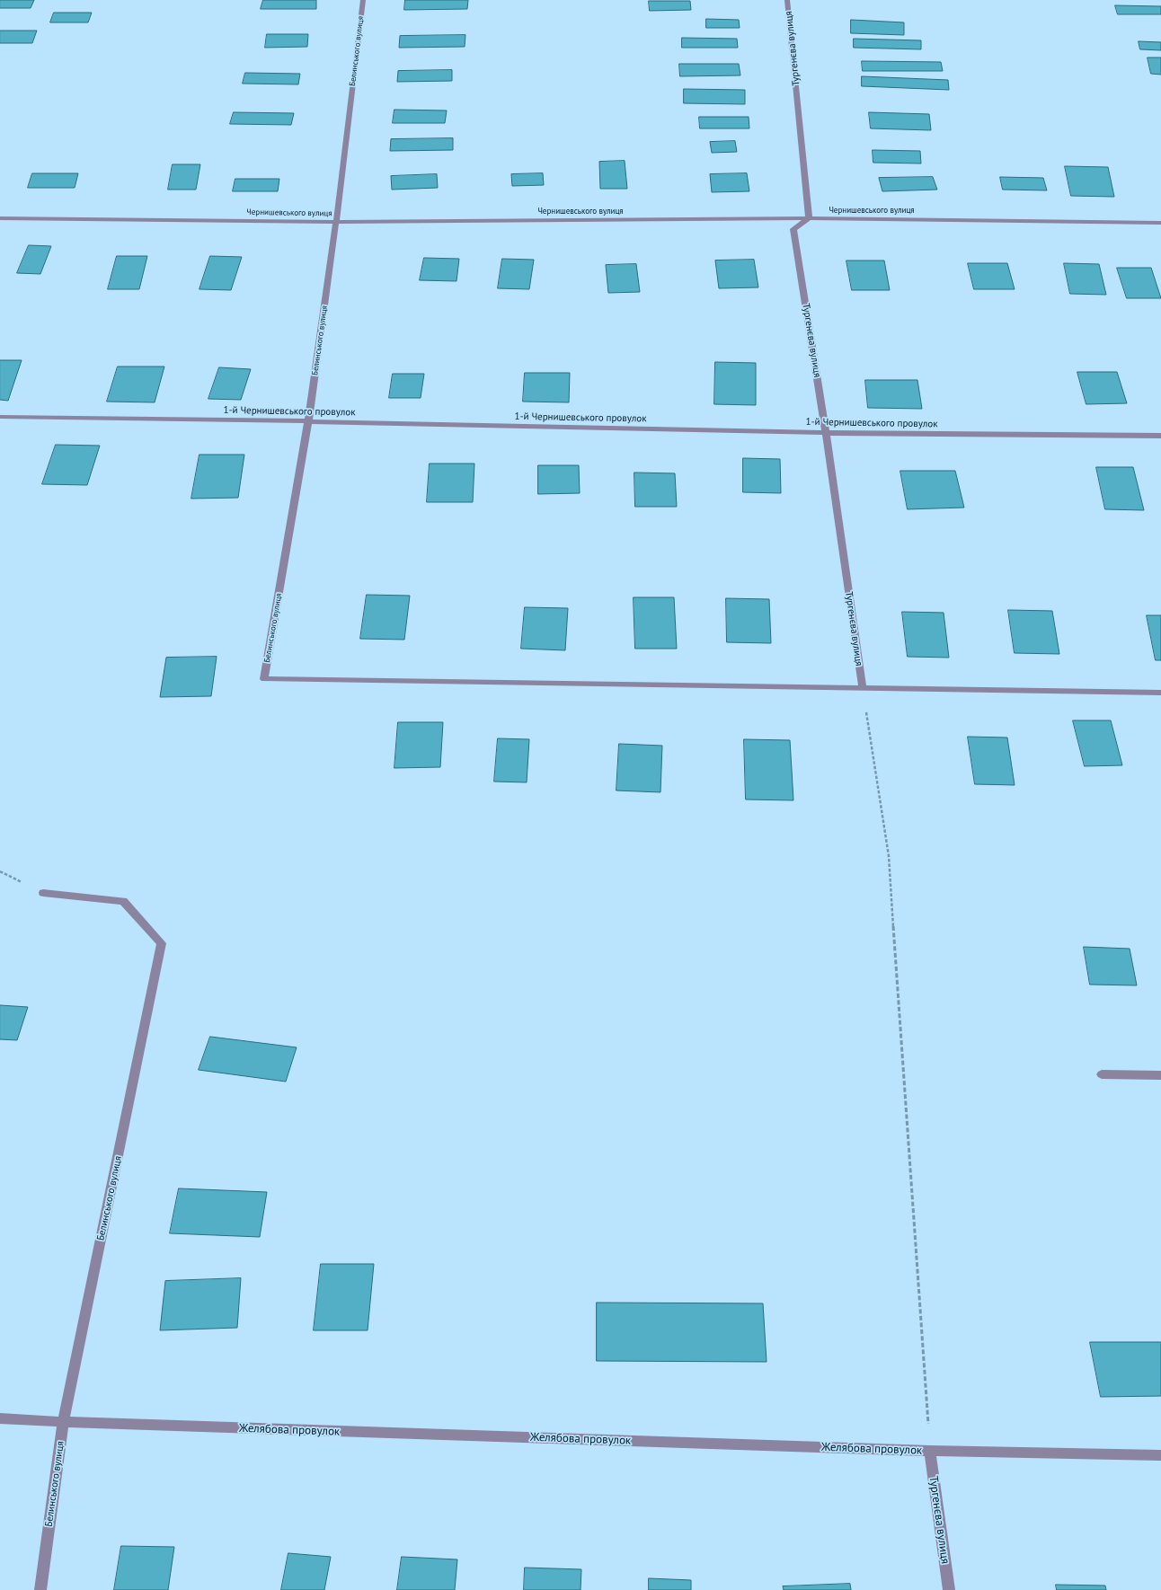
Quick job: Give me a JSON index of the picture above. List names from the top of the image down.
{
  "streets": {
    "street": [
      "Тургенєва вулиця",
      "Белинського вулиця",
      "Чернишевського вулиця",
      "1-й Чернишевського провулок",
      "Желябова провулок"
    ]
  },
  "crossings": [
    ["Тургенєва вулиця", "Белинського вулиця"],
    ["Тургенєва вулиця", "Чернишевського вулиця"],
    ["Тургенєва вулиця", "1-й Чернишевського провулок"],
    ["Тургенєва вулиця", "Желябова провулок"],
    ["Белинського вулиця", "Чернишевського вулиця"],
    ["Белинського вулиця", "1-й Чернишевського провулок"],
    ["Белинського вулиця", "Желябова провулок"]
  ]
}
